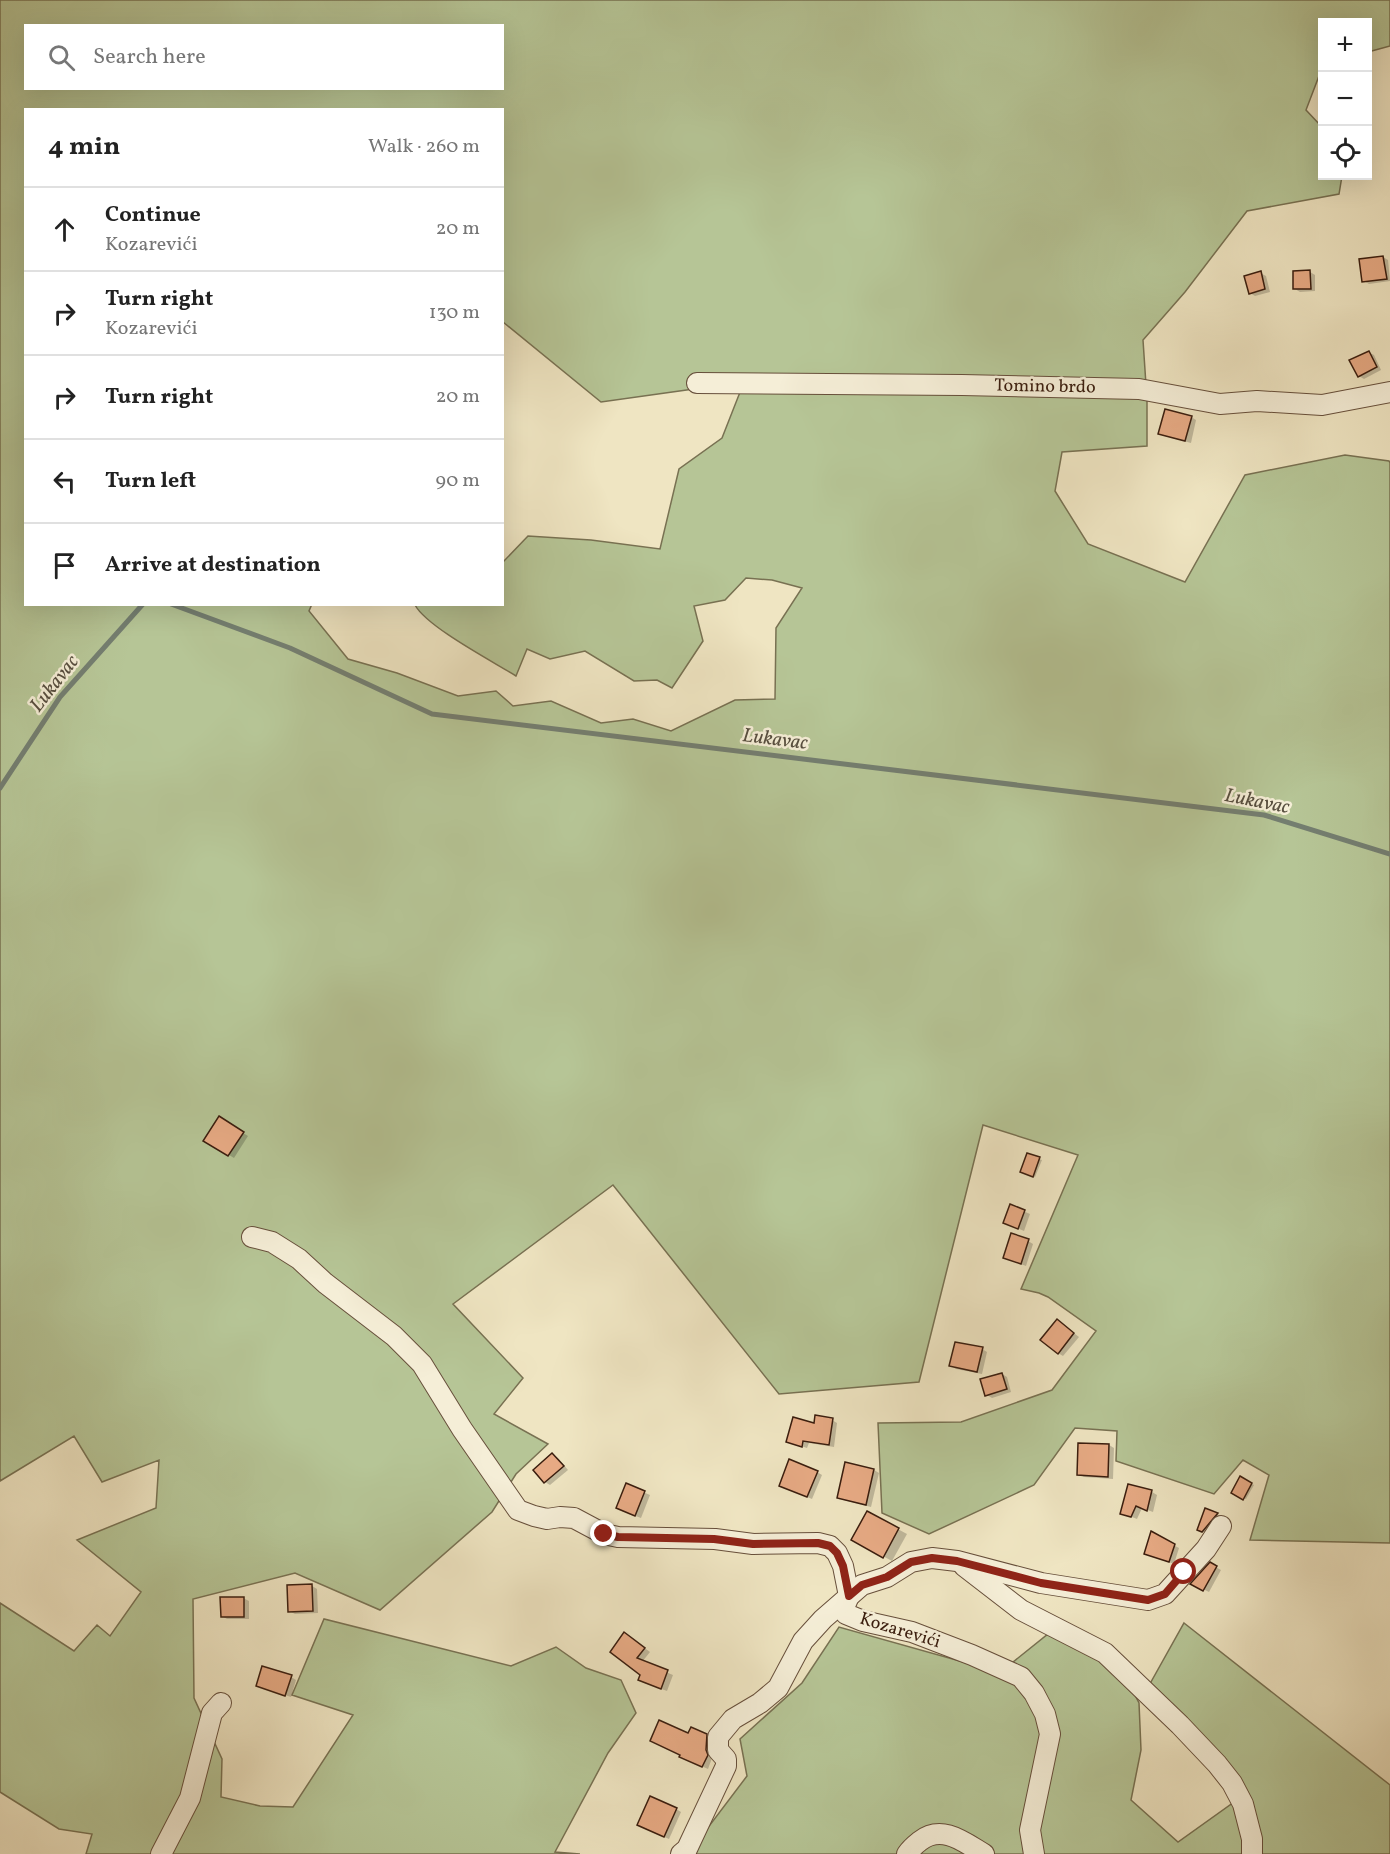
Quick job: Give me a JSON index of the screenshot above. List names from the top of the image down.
{
  "streets": {
    "street": ["Tomino brdo", "Kozarevići"]
  },
  "water": ["Lukavac"],
  "page": {
    "map_buttons": ["+", "−"],
    "search": "Search here",
    "heading": ["4 min", "Walk · 260 m"],
    "list": [
      ["Continue", "Kozarevići", "20 m"],
      ["Turn right", "Kozarevići", "130 m"],
      ["Turn right", "20 m"],
      ["Turn left", "90 m"],
      "Arrive at destination"
    ]
  }
}
